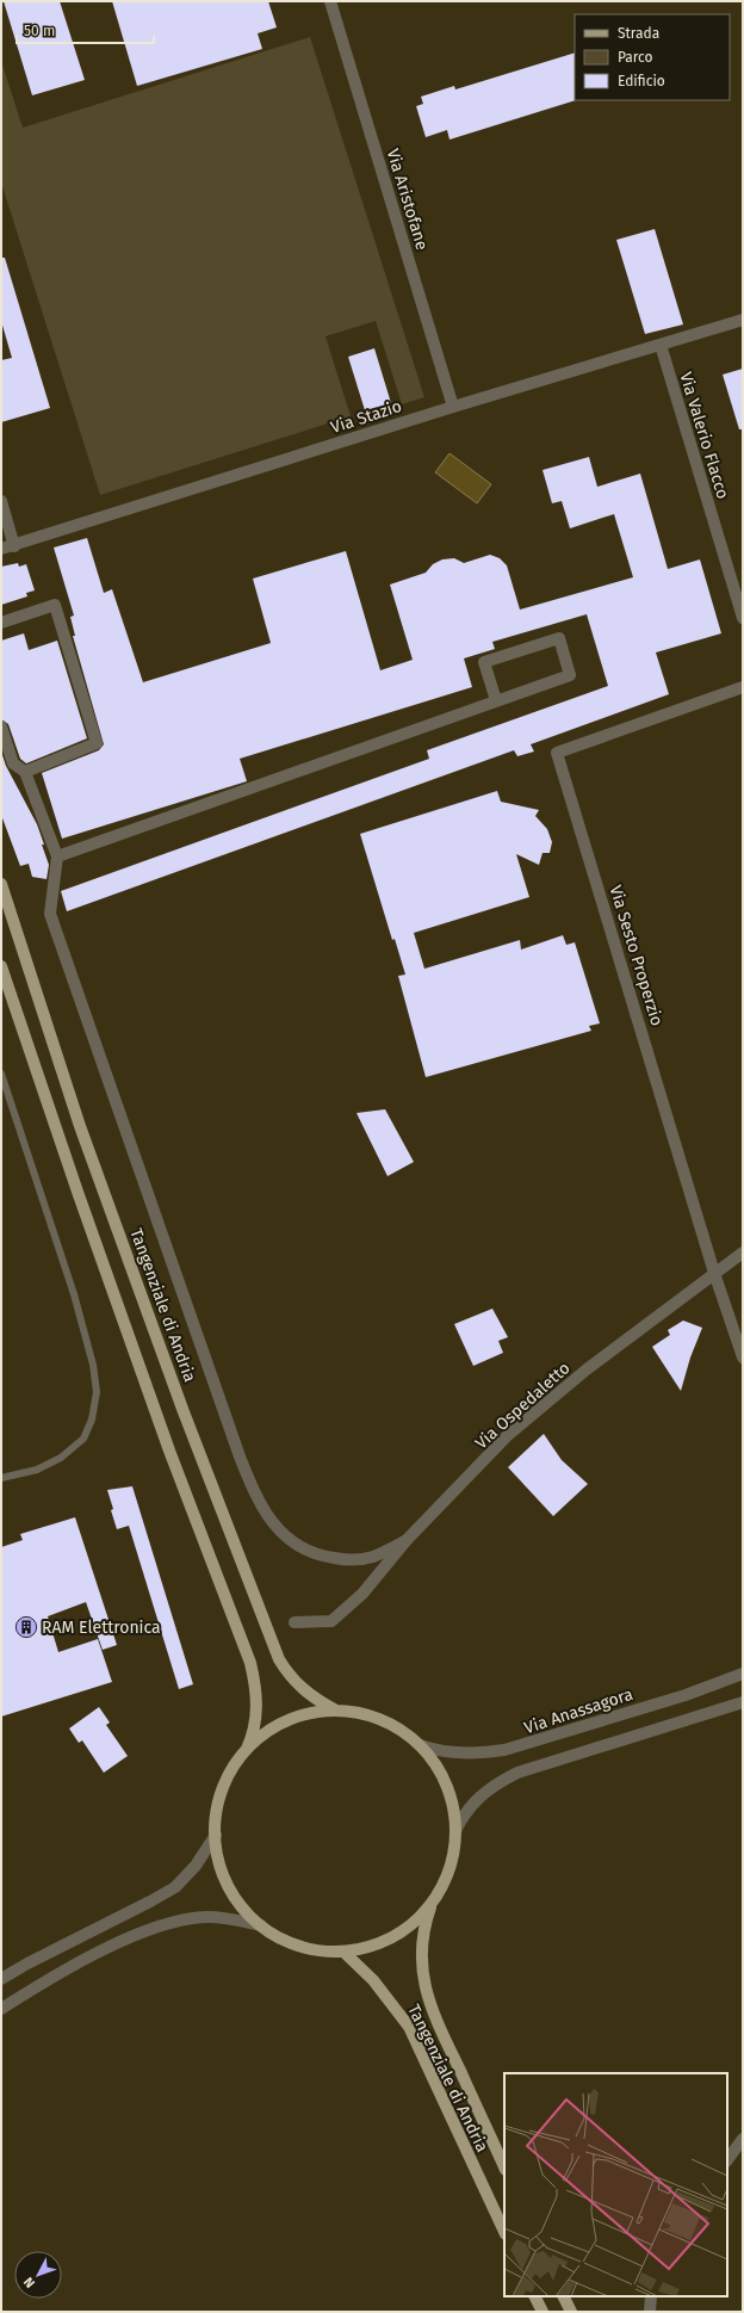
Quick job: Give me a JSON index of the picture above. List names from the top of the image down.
{
  "streets": {
    "main road": ["Tangenziale di Andria"],
    "street": [
      "Via Aristofane",
      "Via Stazio",
      "Via Valerio Flacco",
      "Via Sesto Properzio",
      "Via Ospedaletto",
      "Via Anassagora"
    ]
  },
  "crossings": [
    ["Via Aristofane", "Via Stazio"],
    ["Via Stazio", "Via Valerio Flacco"],
    ["Via Sesto Properzio", "Via Ospedaletto"],
    ["Tangenziale di Andria", "Via Anassagora"]
  ],
  "places": {
    "building": ["RAM Elettronica"]
  },
  "legend": ["Strada", "Parco", "Edificio"],
  "scale_bar": "50 m",
  "north": "bottom left"
}
